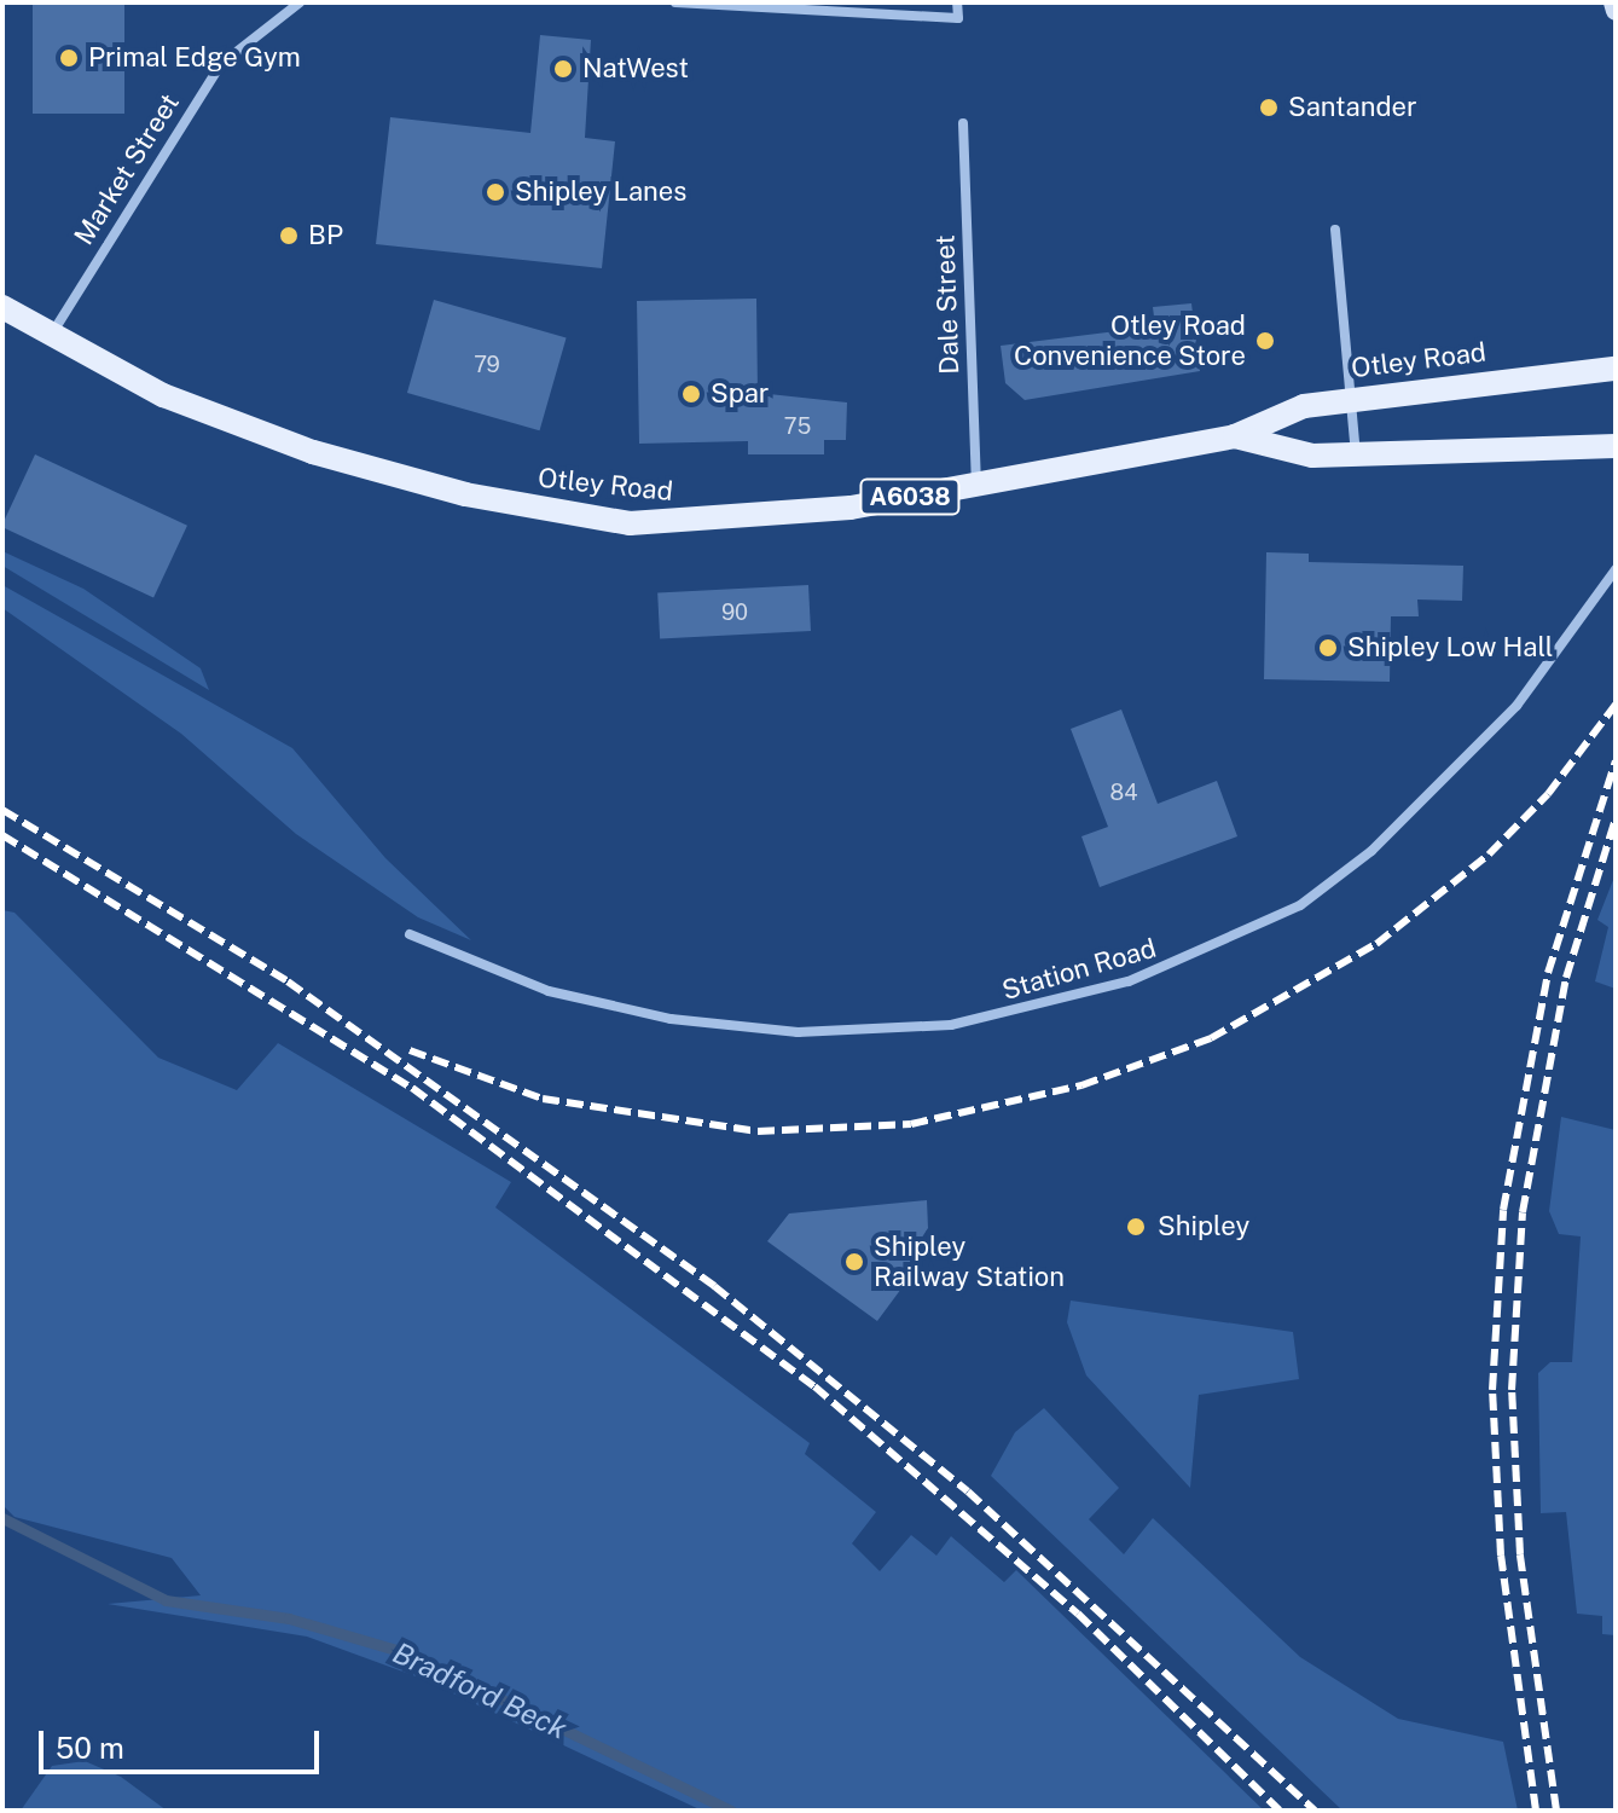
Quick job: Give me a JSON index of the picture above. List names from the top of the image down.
{
  "streets": {
    "main road": ["Otley Road", "A6038"],
    "street": ["Market Street", "Dale Street", "Station Road"]
  },
  "crossings": [
    ["Market Street", "Otley Road"],
    ["Dale Street", "Otley Road"]
  ],
  "water": ["Bradford Beck"],
  "places": [
    "Primal Edge Gym",
    "NatWest",
    "Santander",
    "Shipley Lanes",
    "BP",
    "Otley Road Convenience Store",
    "Spar",
    "Shipley Low Hall",
    "Shipley",
    "Shipley Railway Station"
  ],
  "house_numbers": [
    "79",
    "75",
    "90",
    "84"
  ],
  "scale_bar": "50 m"
}
